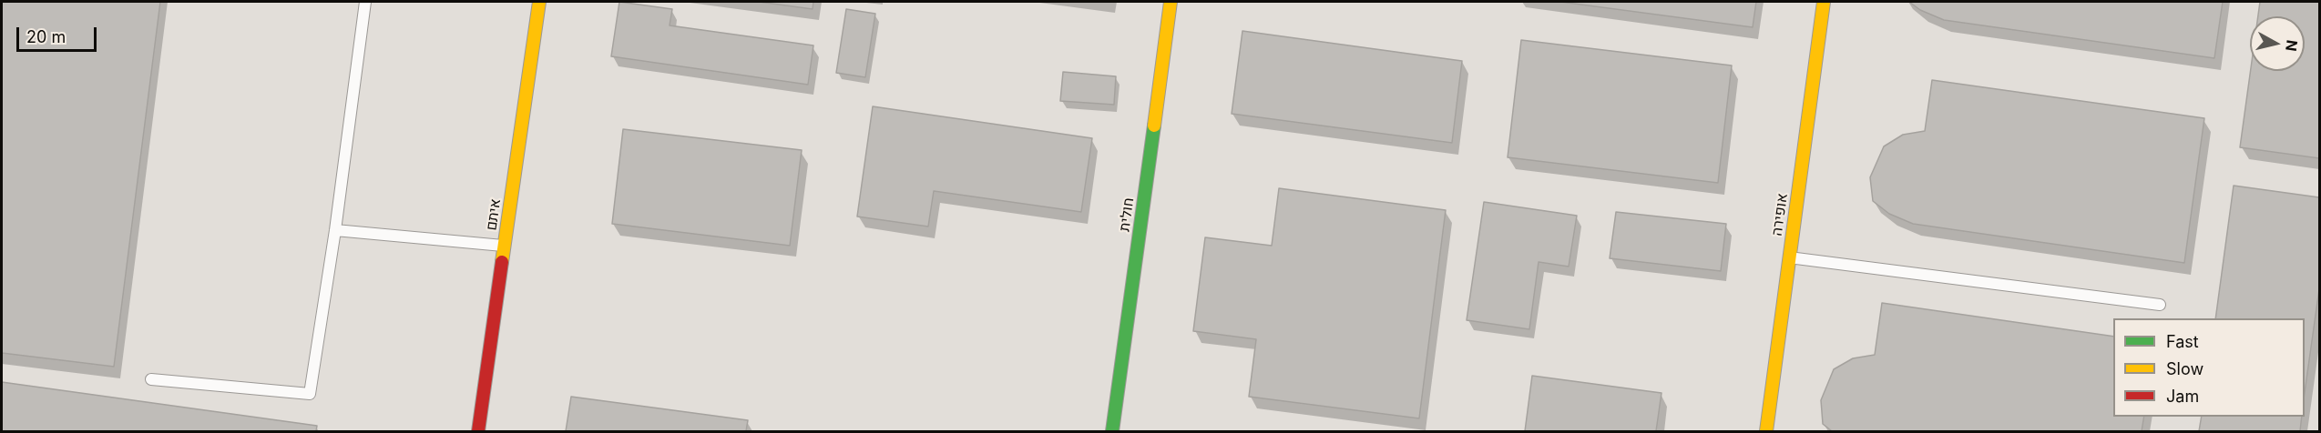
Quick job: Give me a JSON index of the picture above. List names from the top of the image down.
{
  "streets": {
    "street": ["איתם", "חולית", "אופירה"]
  },
  "legend": ["Fast", "Slow", "Jam"],
  "scale_bar": "20 m",
  "north": "right"
}
